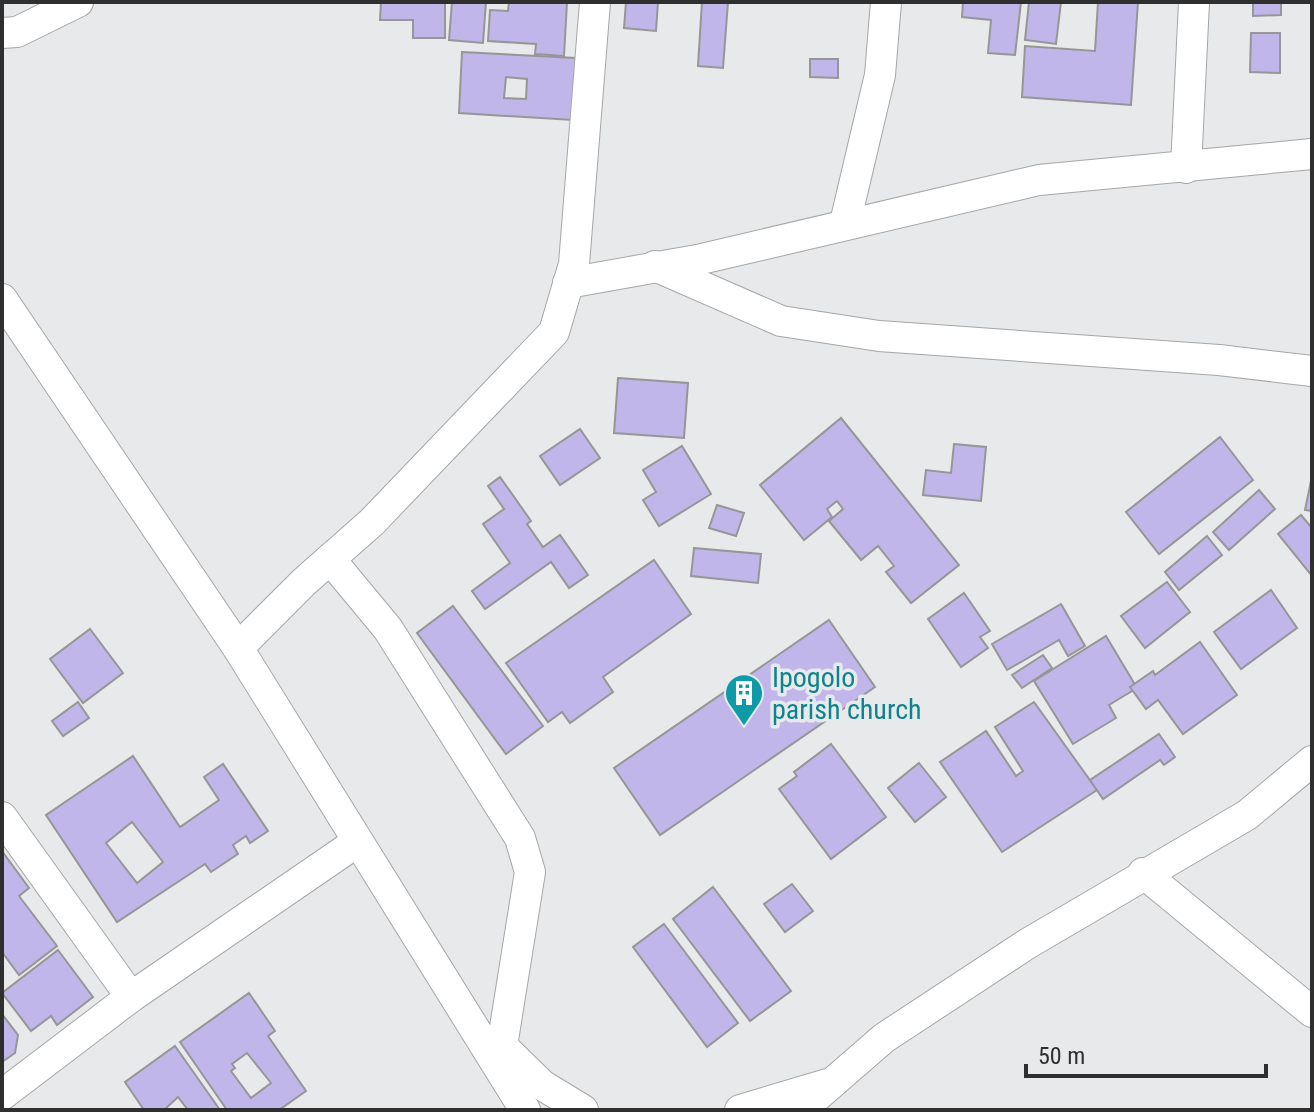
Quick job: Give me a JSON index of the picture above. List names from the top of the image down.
{
  "places": {
    "building": ["Ipogolo parish church"]
  },
  "scale_bar": "50 m"
}
